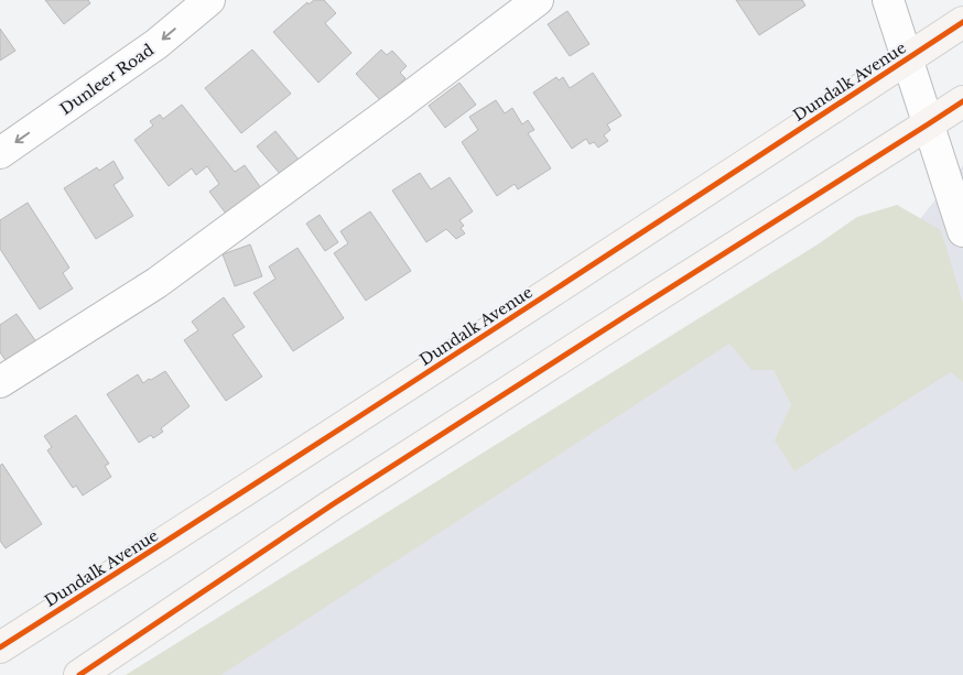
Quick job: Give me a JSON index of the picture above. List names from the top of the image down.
{
  "streets": {
    "main road": ["Dundalk Avenue"],
    "street": ["Dunleer Road"]
  }
}
